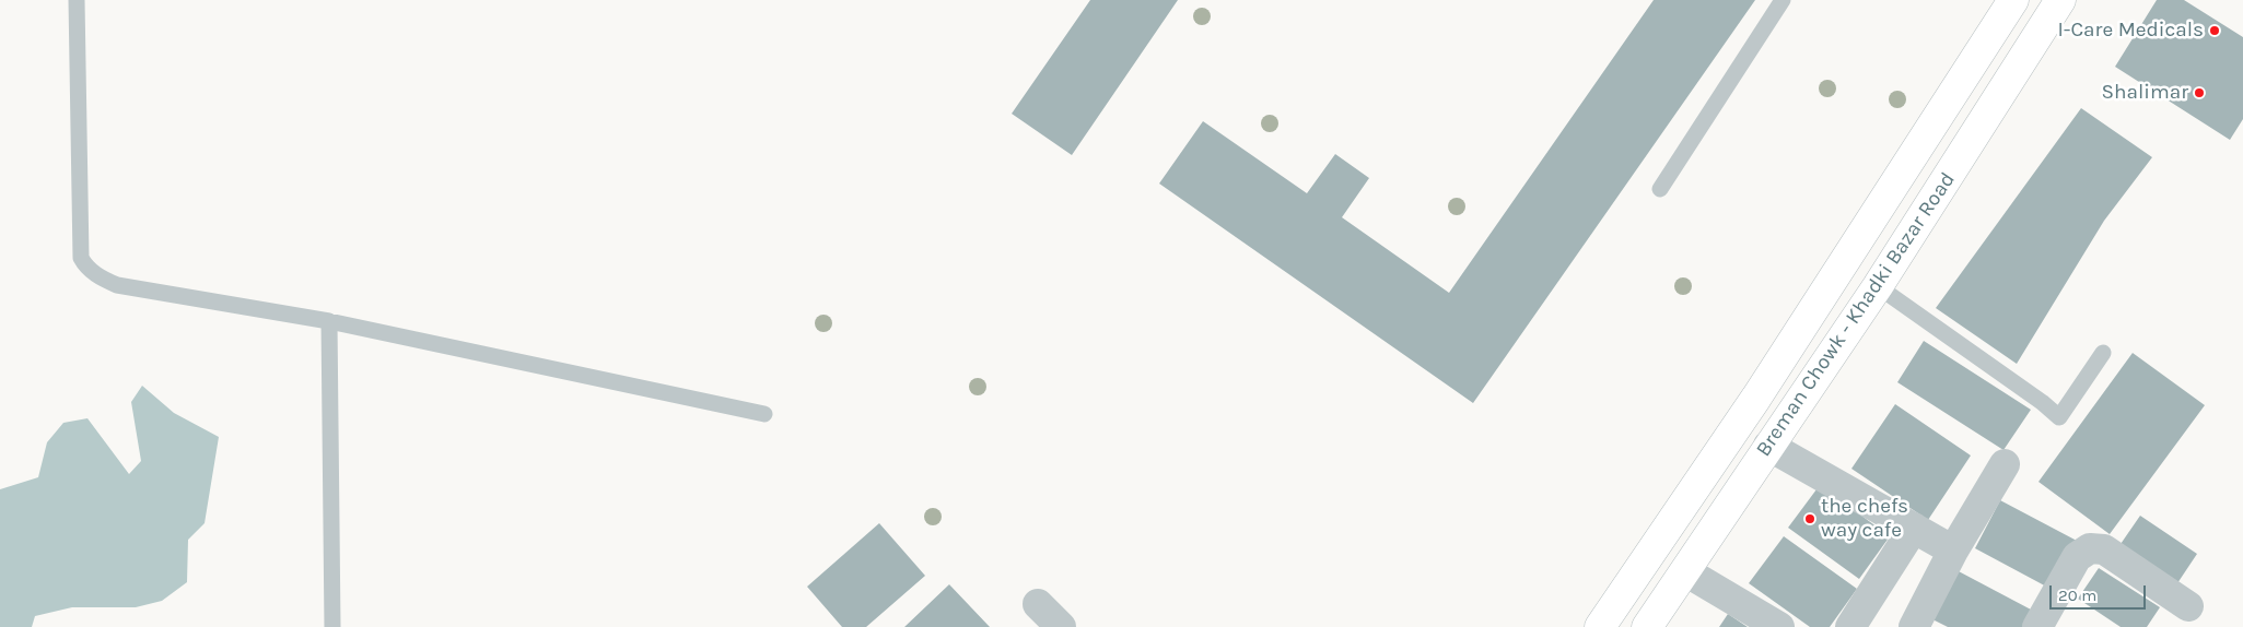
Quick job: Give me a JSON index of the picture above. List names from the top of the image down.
{
  "streets": {
    "main road": ["Breman Chowk - Khadki Bazar Road"]
  },
  "places": ["I-Care Medicals", "Shalimar", "the chefs way cafe"],
  "scale_bar": "20 m"
}
